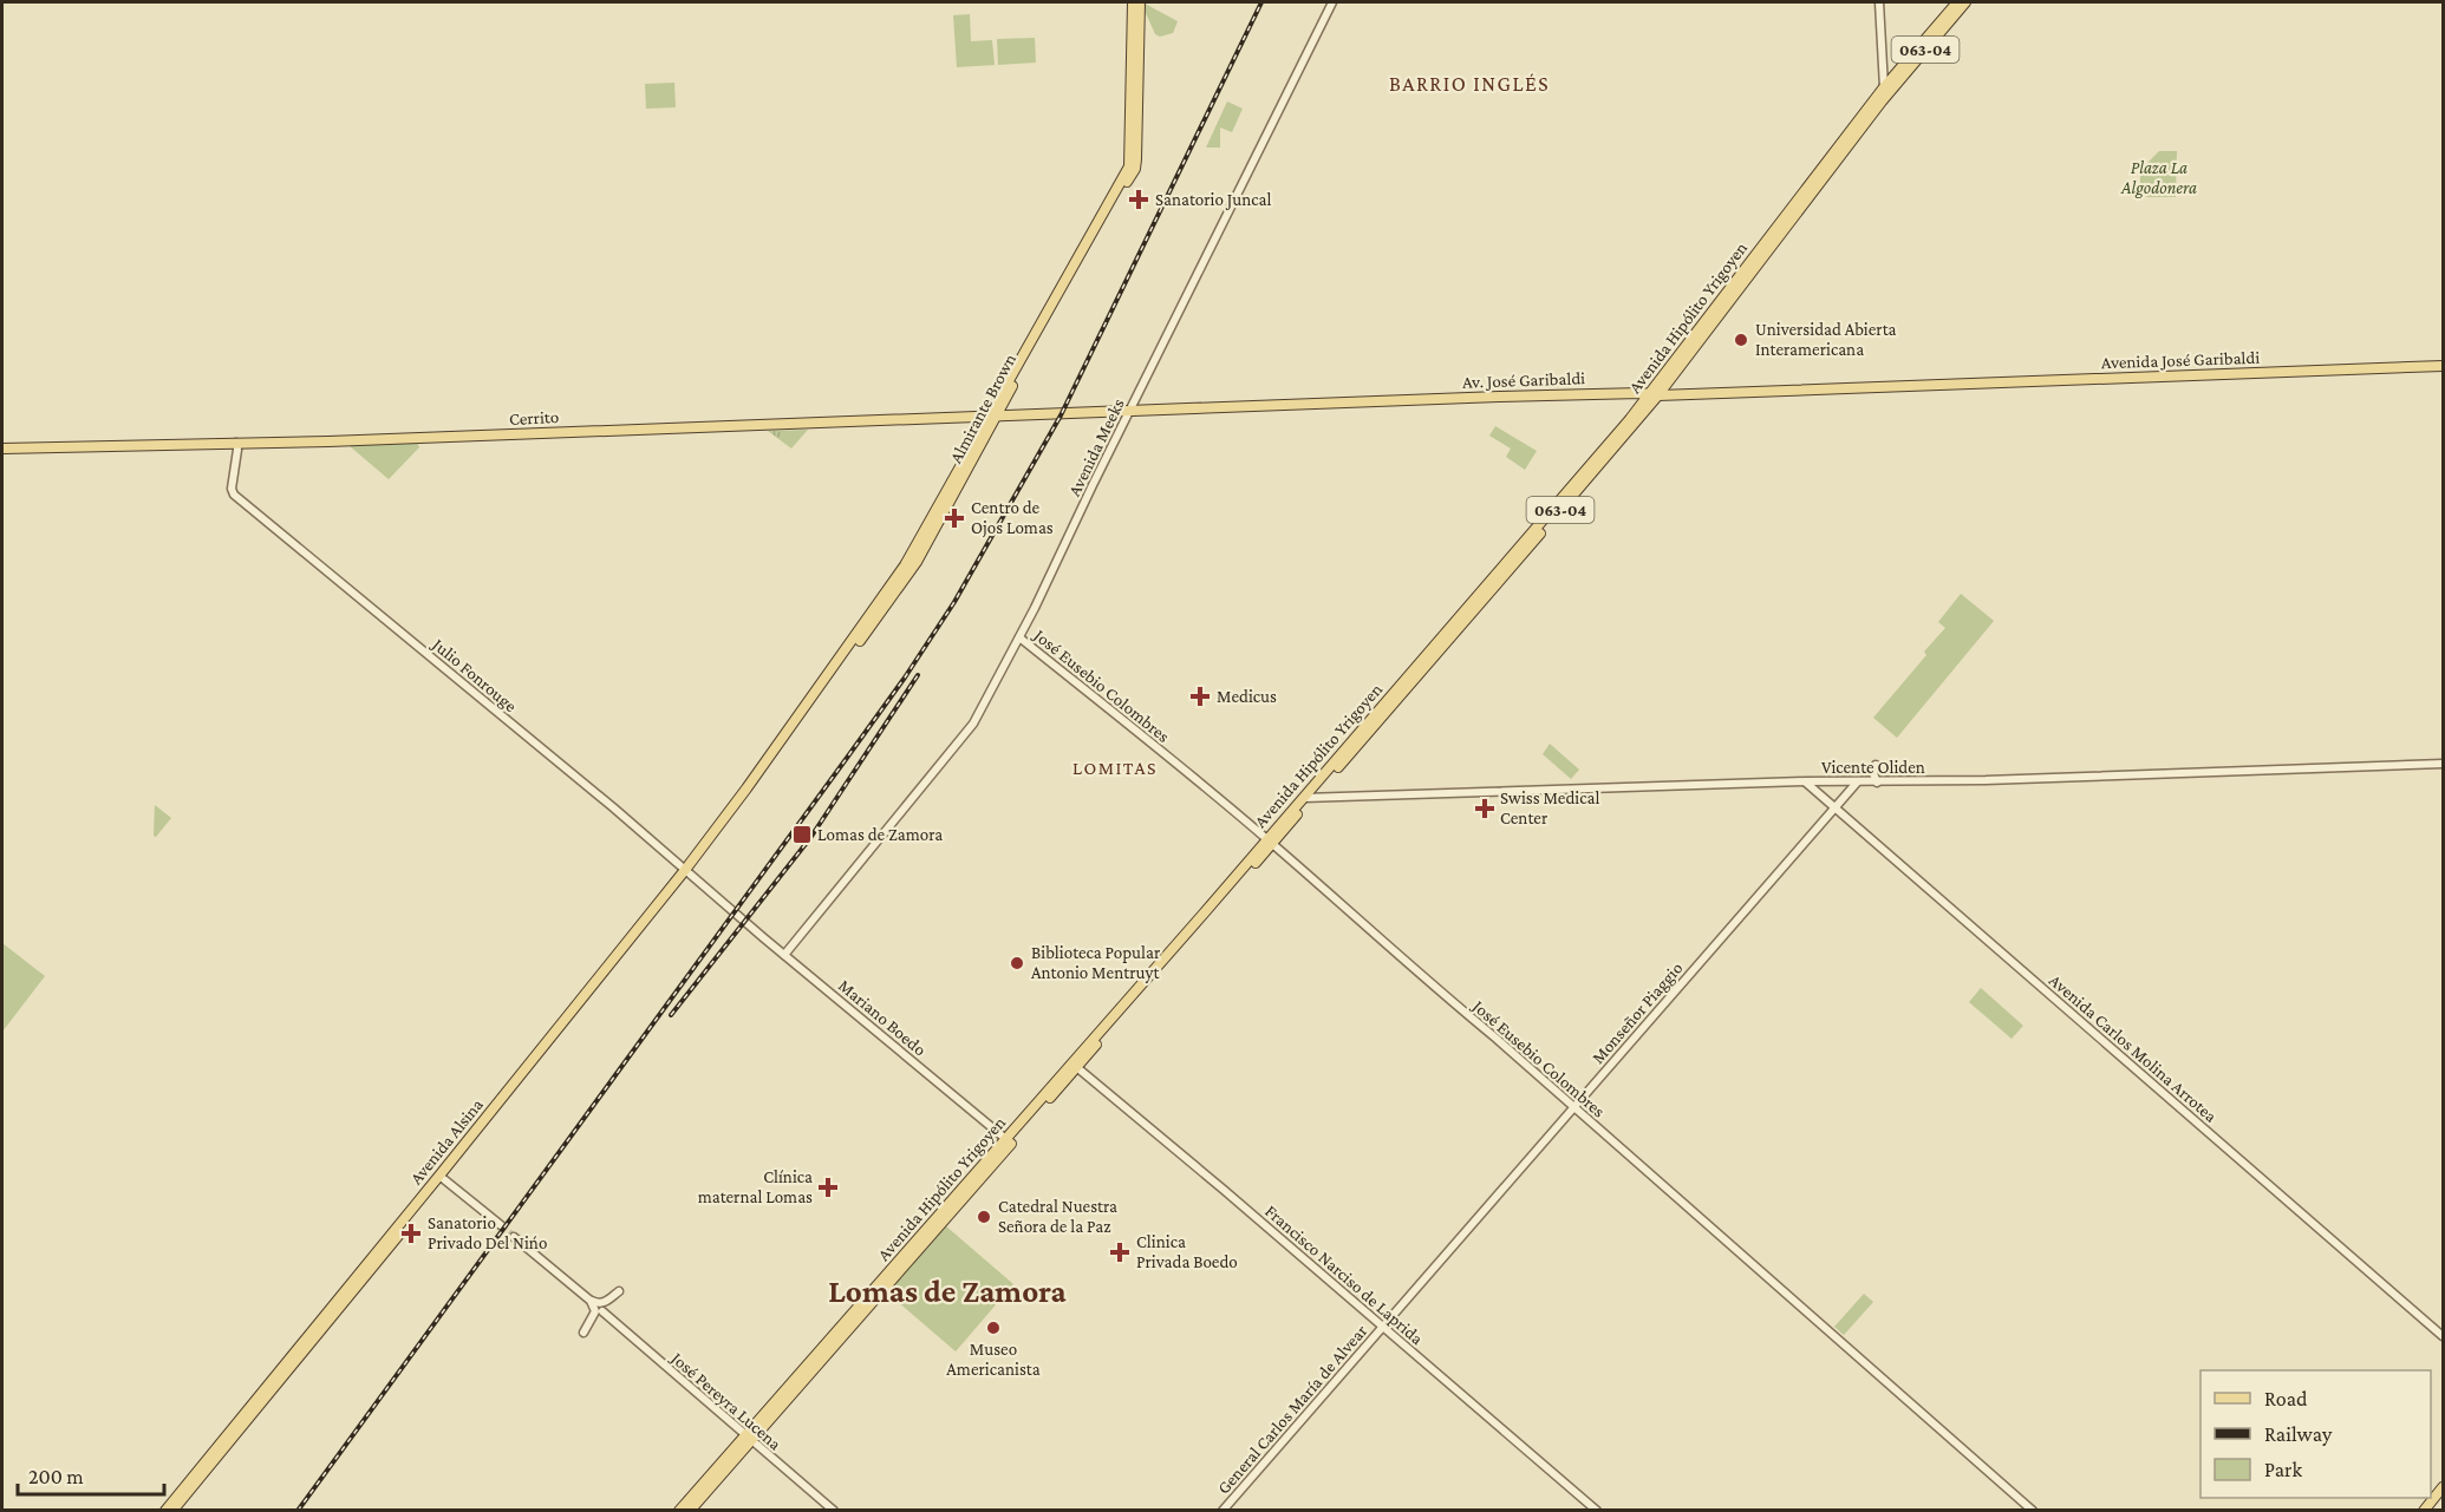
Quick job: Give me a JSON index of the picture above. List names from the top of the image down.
{
  "streets": {
    "main road": [
      "063-04",
      "Avenida Hipólito Yrigoyen",
      "Avenida José Garibaldi",
      "Av. José Garibaldi",
      "Almirante Brown",
      "Cerrito",
      "Avenida Alsina"
    ],
    "street": [
      "Avenida Meeks",
      "Julio Fonrouge",
      "José Eusebio Colombres",
      "Vicente Oliden",
      "Monseñor Piaggio",
      "Mariano Boedo",
      "Avenida Carlos Molina Arrotea",
      "Francisco Narciso de Laprida",
      "José Pereyra Lucena",
      "General Carlos María de Alvear"
    ]
  },
  "crossings": [
    ["Avenida Hipólito Yrigoyen", "Av. José Garibaldi"],
    ["Avenida Hipólito Yrigoyen", "José Eusebio Colombres"],
    ["Avenida Hipólito Yrigoyen", "Vicente Oliden"],
    ["Avenida Hipólito Yrigoyen", "Mariano Boedo"],
    ["Avenida Hipólito Yrigoyen", "Francisco Narciso de Laprida"],
    ["Avenida Hipólito Yrigoyen", "José Pereyra Lucena"],
    ["Avenida José Garibaldi", "Av. José Garibaldi"],
    ["Av. José Garibaldi", "Cerrito"],
    ["Av. José Garibaldi", "Avenida Meeks"],
    ["Almirante Brown", "Cerrito"],
    ["Almirante Brown", "Avenida Alsina"],
    ["Cerrito", "Julio Fonrouge"],
    ["Avenida Meeks", "José Eusebio Colombres"],
    ["Avenida Meeks", "Mariano Boedo"],
    ["Julio Fonrouge", "Mariano Boedo"],
    ["Julio Fonrouge", "Avenida Alsina"],
    ["José Eusebio Colombres", "Monseñor Piaggio"],
    ["Vicente Oliden", "Monseñor Piaggio"],
    ["Vicente Oliden", "Avenida Carlos Molina Arrotea"],
    ["Monseñor Piaggio", "Avenida Carlos Molina Arrotea"],
    ["Monseñor Piaggio", "Francisco Narciso de Laprida"],
    ["Monseñor Piaggio", "General Carlos María de Alvear"],
    ["Francisco Narciso de Laprida", "General Carlos María de Alvear"]
  ],
  "districts": ["BARRIO INGLÉS", "LOMITAS", "Lomas de Zamora"],
  "parks": ["Plaza La Algodonera"],
  "places": {
    "health": [
      "Sanatorio Juncal",
      "Centro de Ojos Lomas",
      "Medicus",
      "Swiss Medical Center",
      "Clínica maternal Lomas",
      "Sanatorio Privado Del Nińo",
      "Clinica Privada Boedo"
    ],
    "other": [
      "Universidad Abierta Interamericana",
      "Biblioteca Popular Antonio Mentruyt",
      "Catedral Nuestra Señora de la Paz",
      "Museo Americanista"
    ],
    "transit": ["Lomas de Zamora"]
  },
  "legend": ["Road", "Railway", "Park"],
  "scale_bar": "200 m"
}
